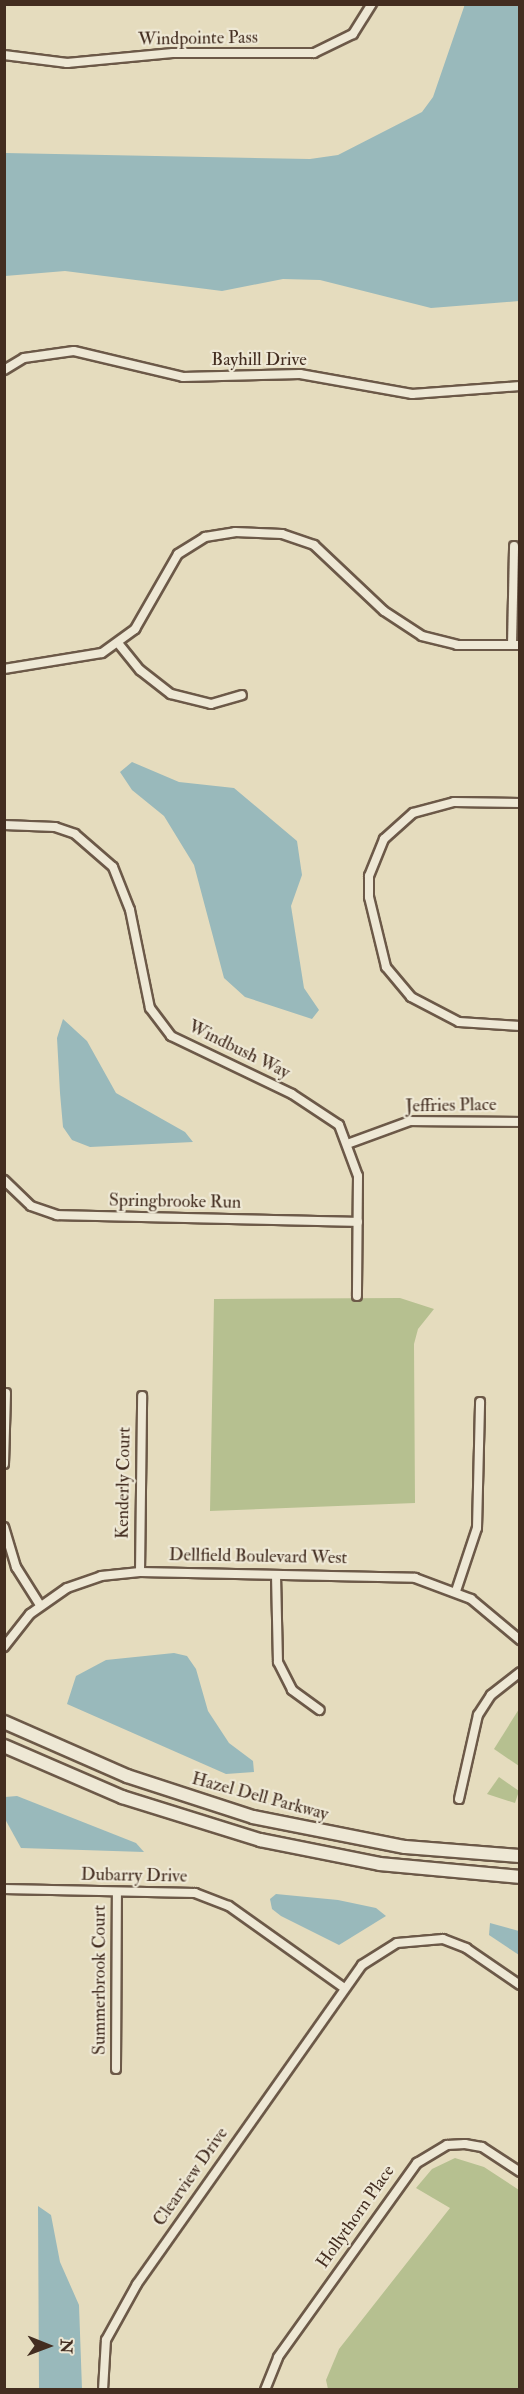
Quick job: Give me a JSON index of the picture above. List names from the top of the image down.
{
  "streets": {
    "main road": ["Hazel Dell Parkway"],
    "street": [
      "Windpointe Pass",
      "Bayhill Drive",
      "Windbush Way",
      "Jeffries Place",
      "Springbrooke Run",
      "Kenderly Court",
      "Dellfield Boulevard West",
      "Dubarry Drive",
      "Summerbrook Court",
      "Clearview Drive",
      "Hollythorn Place"
    ]
  },
  "crossings": [
    ["Windbush Way", "Jeffries Place"],
    ["Windbush Way", "Springbrooke Run"],
    ["Kenderly Court", "Dellfield Boulevard West"],
    ["Dubarry Drive", "Summerbrook Court"],
    ["Dubarry Drive", "Clearview Drive"]
  ],
  "north": "right"
}
